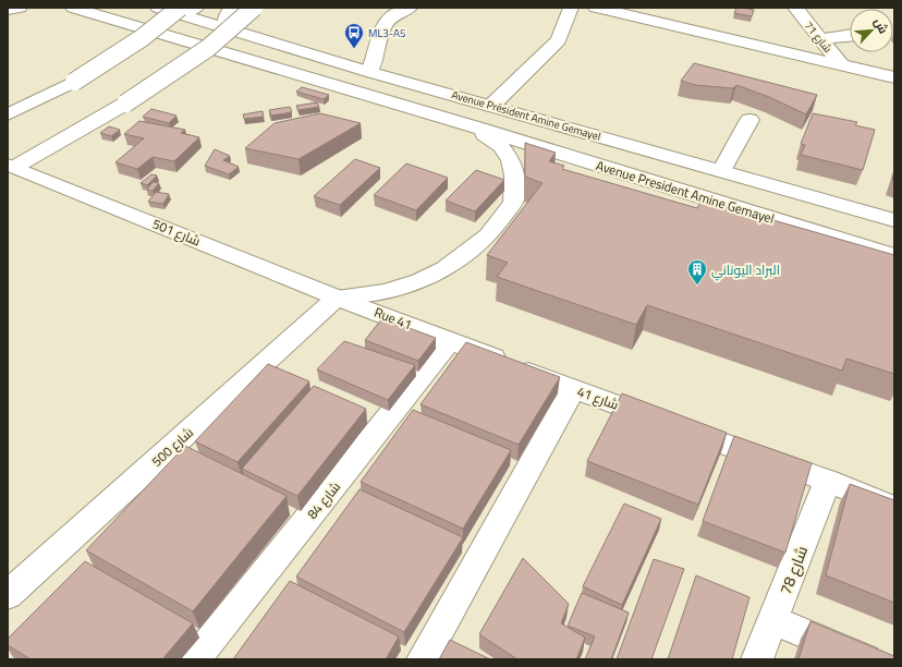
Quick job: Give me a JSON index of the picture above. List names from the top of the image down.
{
  "streets": {
    "main road": [
      "شارع 71",
      "Avenue Président Amine Gemayel",
      "Avenue President Amine Gemayel",
      "شارع 501",
      "Rue 41",
      "شارع 41",
      "شارع 500",
      "شارع 84",
      "شارع 78"
    ]
  },
  "crossings": [
    ["Avenue Président Amine Gemayel", "Avenue President Amine Gemayel"],
    ["شارع 501", "Rue 41"],
    ["شارع 501", "شارع 500"],
    ["Rue 41", "شارع 41"],
    ["Rue 41", "شارع 500"],
    ["Rue 41", "شارع 84"],
    ["شارع 41", "شارع 84"],
    ["شارع 41", "شارع 78"]
  ],
  "places": {
    "bus stop": ["ML3-A5"],
    "building": ["البراد اليوناني"]
  },
  "north": "top right"
}
